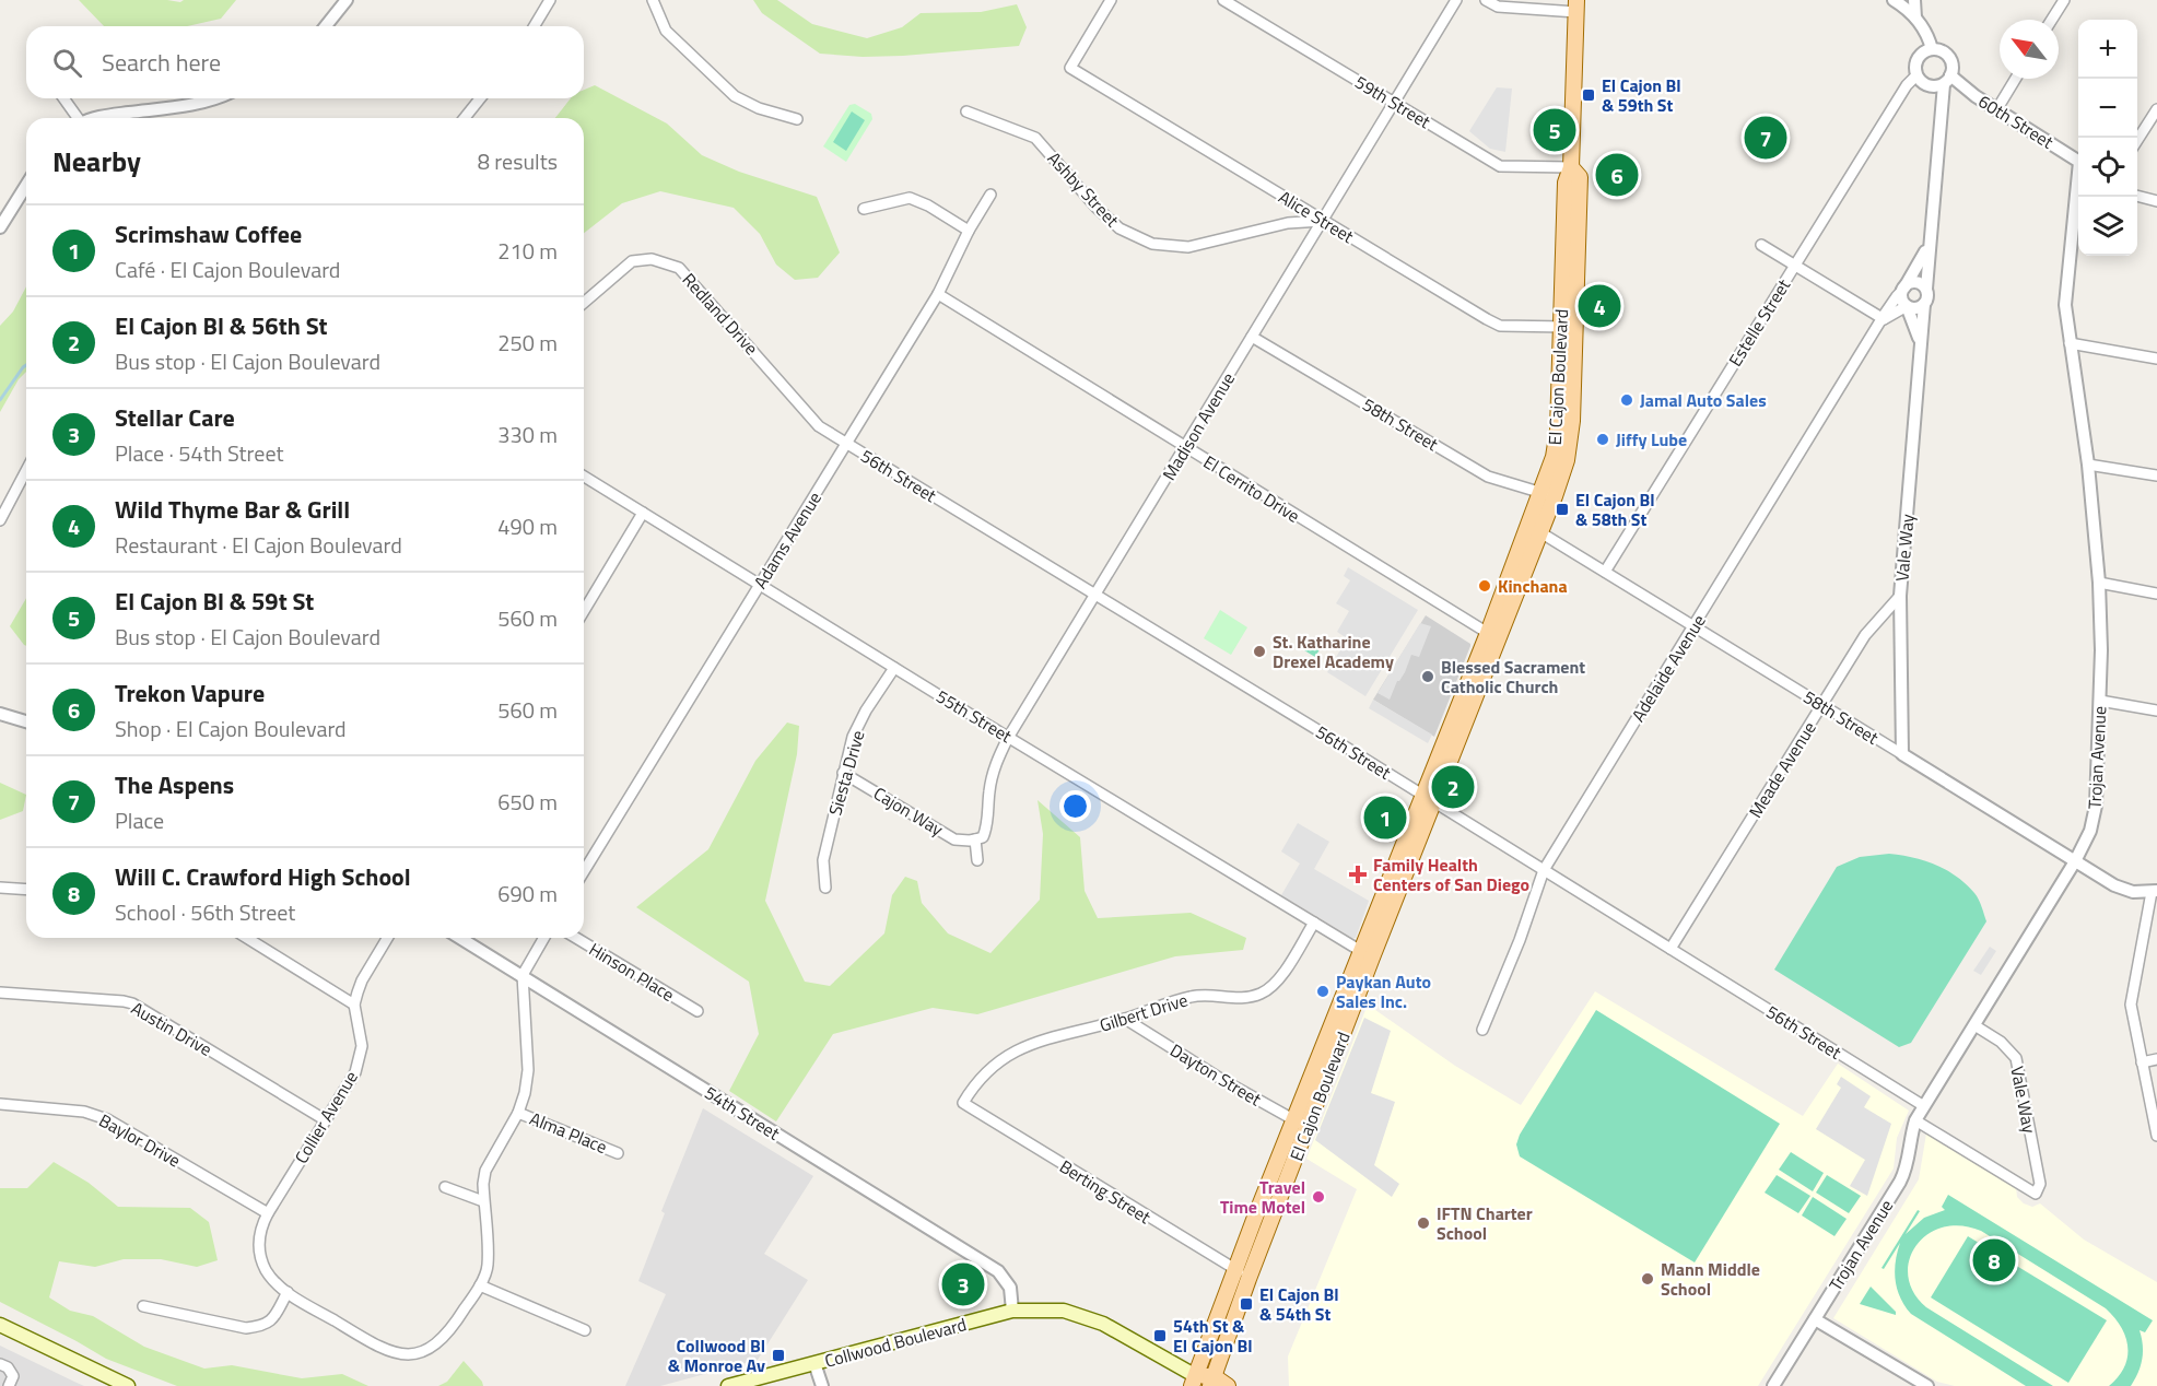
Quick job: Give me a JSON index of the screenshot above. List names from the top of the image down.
{
  "streets": {
    "main road": ["El Cajon Boulevard", "Collwood Boulevard"],
    "street": [
      "59th Street",
      "60th Street",
      "Ashby Street",
      "Alice Street",
      "Redland Drive",
      "Estelle Street",
      "58th Street",
      "Madison Avenue",
      "56th Street",
      "El Cerrito Drive",
      "Adams Avenue",
      "Vale Way",
      "Adelaide Avenue",
      "55th Street",
      "Trojan Avenue",
      "Meade Avenue",
      "Siesta Drive",
      "Cajon Way",
      "Hinson Place",
      "Gilbert Drive",
      "Austin Drive",
      "Dayton Street",
      "54th Street",
      "Collier Avenue",
      "Alma Place",
      "Baylor Drive",
      "Berting Street"
    ]
  },
  "crossings": [
    ["59th Street", "El Cajon Boulevard"],
    ["59th Street", "Madison Avenue"],
    ["60th Street", "Estelle Street"],
    ["60th Street", "Vale Way"],
    ["Ashby Street", "Alice Street"],
    ["Ashby Street", "Madison Avenue"],
    ["Alice Street", "El Cajon Boulevard"],
    ["Alice Street", "Madison Avenue"],
    ["Redland Drive", "56th Street"],
    ["Redland Drive", "Adams Avenue"],
    ["Estelle Street", "58th Street"],
    ["Estelle Street", "Vale Way"],
    ["El Cajon Boulevard", "58th Street"],
    ["El Cajon Boulevard", "56th Street"],
    ["El Cajon Boulevard", "El Cerrito Drive"],
    ["El Cajon Boulevard", "55th Street"],
    ["El Cajon Boulevard", "Dayton Street"],
    ["El Cajon Boulevard", "Berting Street"],
    ["El Cajon Boulevard", "Collwood Boulevard"],
    ["58th Street", "Madison Avenue"],
    ["58th Street", "Vale Way"],
    ["58th Street", "Adelaide Avenue"],
    ["58th Street", "Trojan Avenue"],
    ["58th Street", "Meade Avenue"],
    ["Madison Avenue", "56th Street"],
    ["Madison Avenue", "El Cerrito Drive"],
    ["Madison Avenue", "55th Street"],
    ["Madison Avenue", "Cajon Way"],
    ["56th Street", "Adams Avenue"],
    ["56th Street", "Adelaide Avenue"],
    ["56th Street", "Trojan Avenue"],
    ["56th Street", "Meade Avenue"],
    ["El Cerrito Drive", "Adams Avenue"],
    ["Adams Avenue", "55th Street"],
    ["Vale Way", "Adelaide Avenue"],
    ["Vale Way", "Trojan Avenue"],
    ["Vale Way", "Meade Avenue"],
    ["55th Street", "Siesta Drive"],
    ["55th Street", "Gilbert Drive"],
    ["Siesta Drive", "Cajon Way"],
    ["Gilbert Drive", "Dayton Street"],
    ["Gilbert Drive", "Berting Street"],
    ["Austin Drive", "Collier Avenue"],
    ["54th Street", "Collwood Boulevard"],
    ["Collier Avenue", "Baylor Drive"]
  ],
  "places": {
    "transit": [
      "El Cajon Bl & 59th St",
      "El Cajon Bl & 58th St",
      "El Cajon Bl & 54th St",
      "54th St & El Cajon Bl",
      "Collwood Bl & Monroe Av"
    ],
    "other": [
      "Jamal Auto Sales",
      "Jiffy Lube",
      "Kinchana",
      "St. Katharine Drexel Academy",
      "Blessed Sacrament Catholic Church",
      "Paykan Auto Sales Inc.",
      "Travel Time Motel",
      "IFTN Charter School",
      "Mann Middle School"
    ],
    "health": ["Family Health Centers of San Diego"]
  },
  "north": "top left",
  "page": {
    "map_buttons": ["+", "−"],
    "search": "Search here",
    "pins": [
      "5",
      "7",
      "6",
      "4",
      "2",
      "1",
      "8",
      "3"
    ],
    "heading": ["Nearby", "8 results"],
    "list": [
      {
        "mark": "1",
        "name": "Scrimshaw Coffee",
        "note": "Café · El Cajon Boulevard",
        "value": "210 m"
      },
      {
        "mark": "2",
        "name": "El Cajon Bl & 56th St",
        "note": "Bus stop · El Cajon Boulevard",
        "value": "250 m"
      },
      {
        "mark": "3",
        "name": "Stellar Care",
        "note": "Place · 54th Street",
        "value": "330 m"
      },
      {
        "mark": "4",
        "name": "Wild Thyme Bar & Grill",
        "note": "Restaurant · El Cajon Boulevard",
        "value": "490 m"
      },
      {
        "mark": "5",
        "name": "El Cajon Bl & 59t St",
        "note": "Bus stop · El Cajon Boulevard",
        "value": "560 m"
      },
      {
        "mark": "6",
        "name": "Trekon Vapure",
        "note": "Shop · El Cajon Boulevard",
        "value": "560 m"
      },
      {
        "mark": "7",
        "name": "The Aspens",
        "note": "Place",
        "value": "650 m"
      },
      {
        "mark": "8",
        "name": "Will C. Crawford High School",
        "note": "School · 56th Street",
        "value": "690 m"
      }
    ]
  }
}
